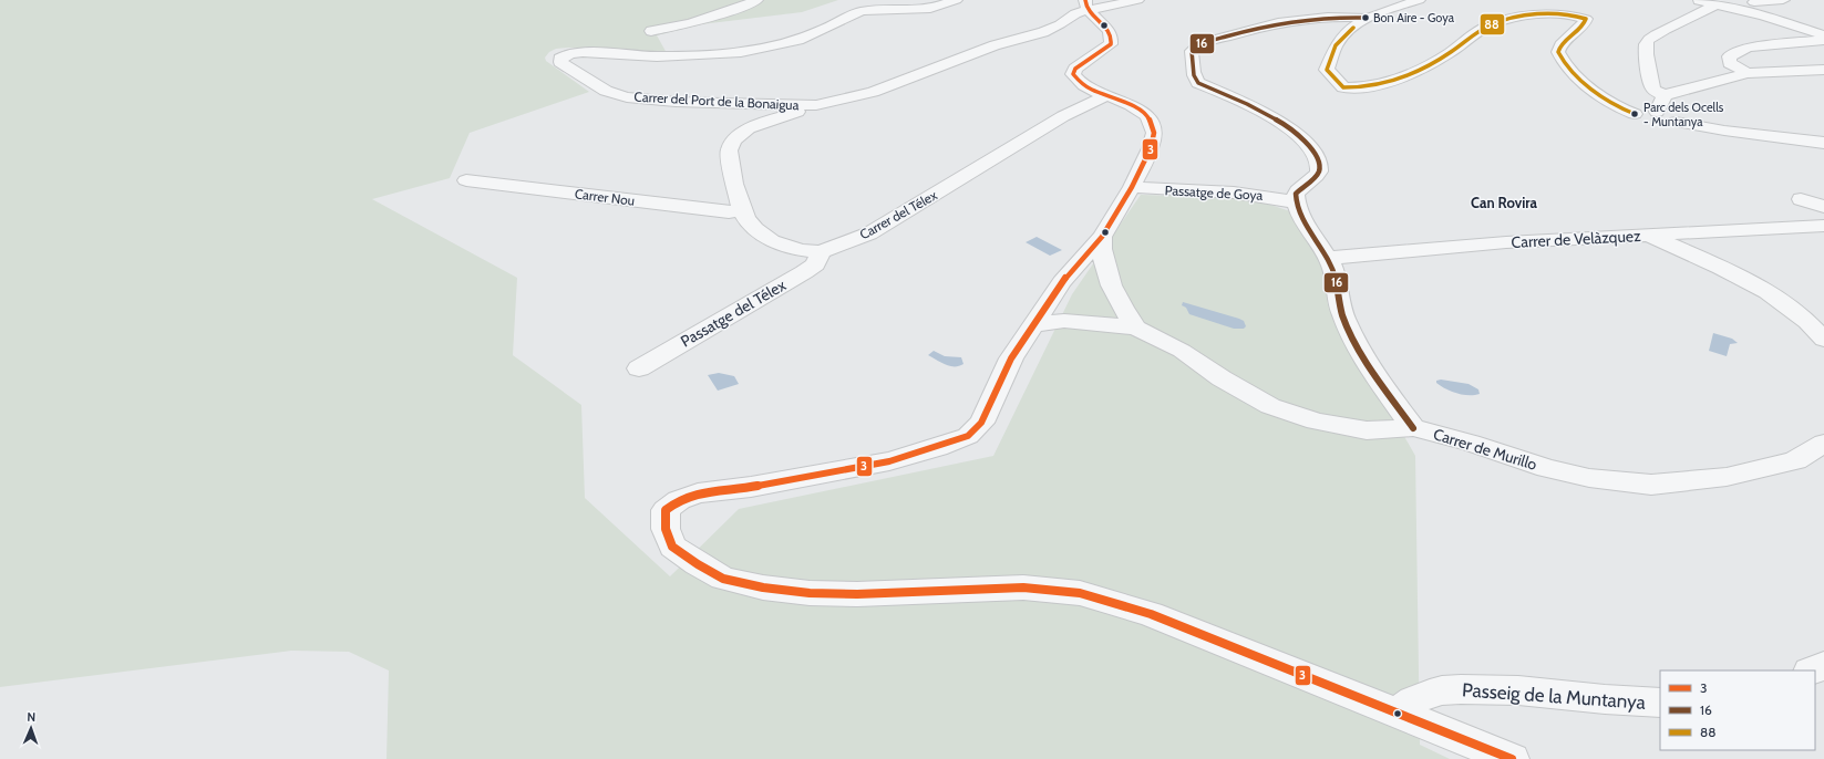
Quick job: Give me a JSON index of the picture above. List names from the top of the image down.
{
  "streets": {
    "street": [
      "Carrer del Port de la Bonaigua",
      "Passatge de Goya",
      "Carrer Nou",
      "Carrer del Télex",
      "Carrer de Velàzquez",
      "Passatge del Télex",
      "Carrer de Murillo",
      "Passeig de la Muntanya"
    ]
  },
  "crossings": [
    ["Carrer del Port de la Bonaigua", "Carrer del Télex"],
    ["Carrer Nou", "Carrer del Télex"],
    ["Carrer del Télex", "Passatge del Télex"]
  ],
  "districts": ["Can Rovira"],
  "places": ["Bon Aire - Goya", "Parc dels Ocells - Muntanya"],
  "lines": ["transit line 3", "transit line 88", "transit line 16"],
  "legend": ["3", "16", "88"],
  "north": "top"
}
